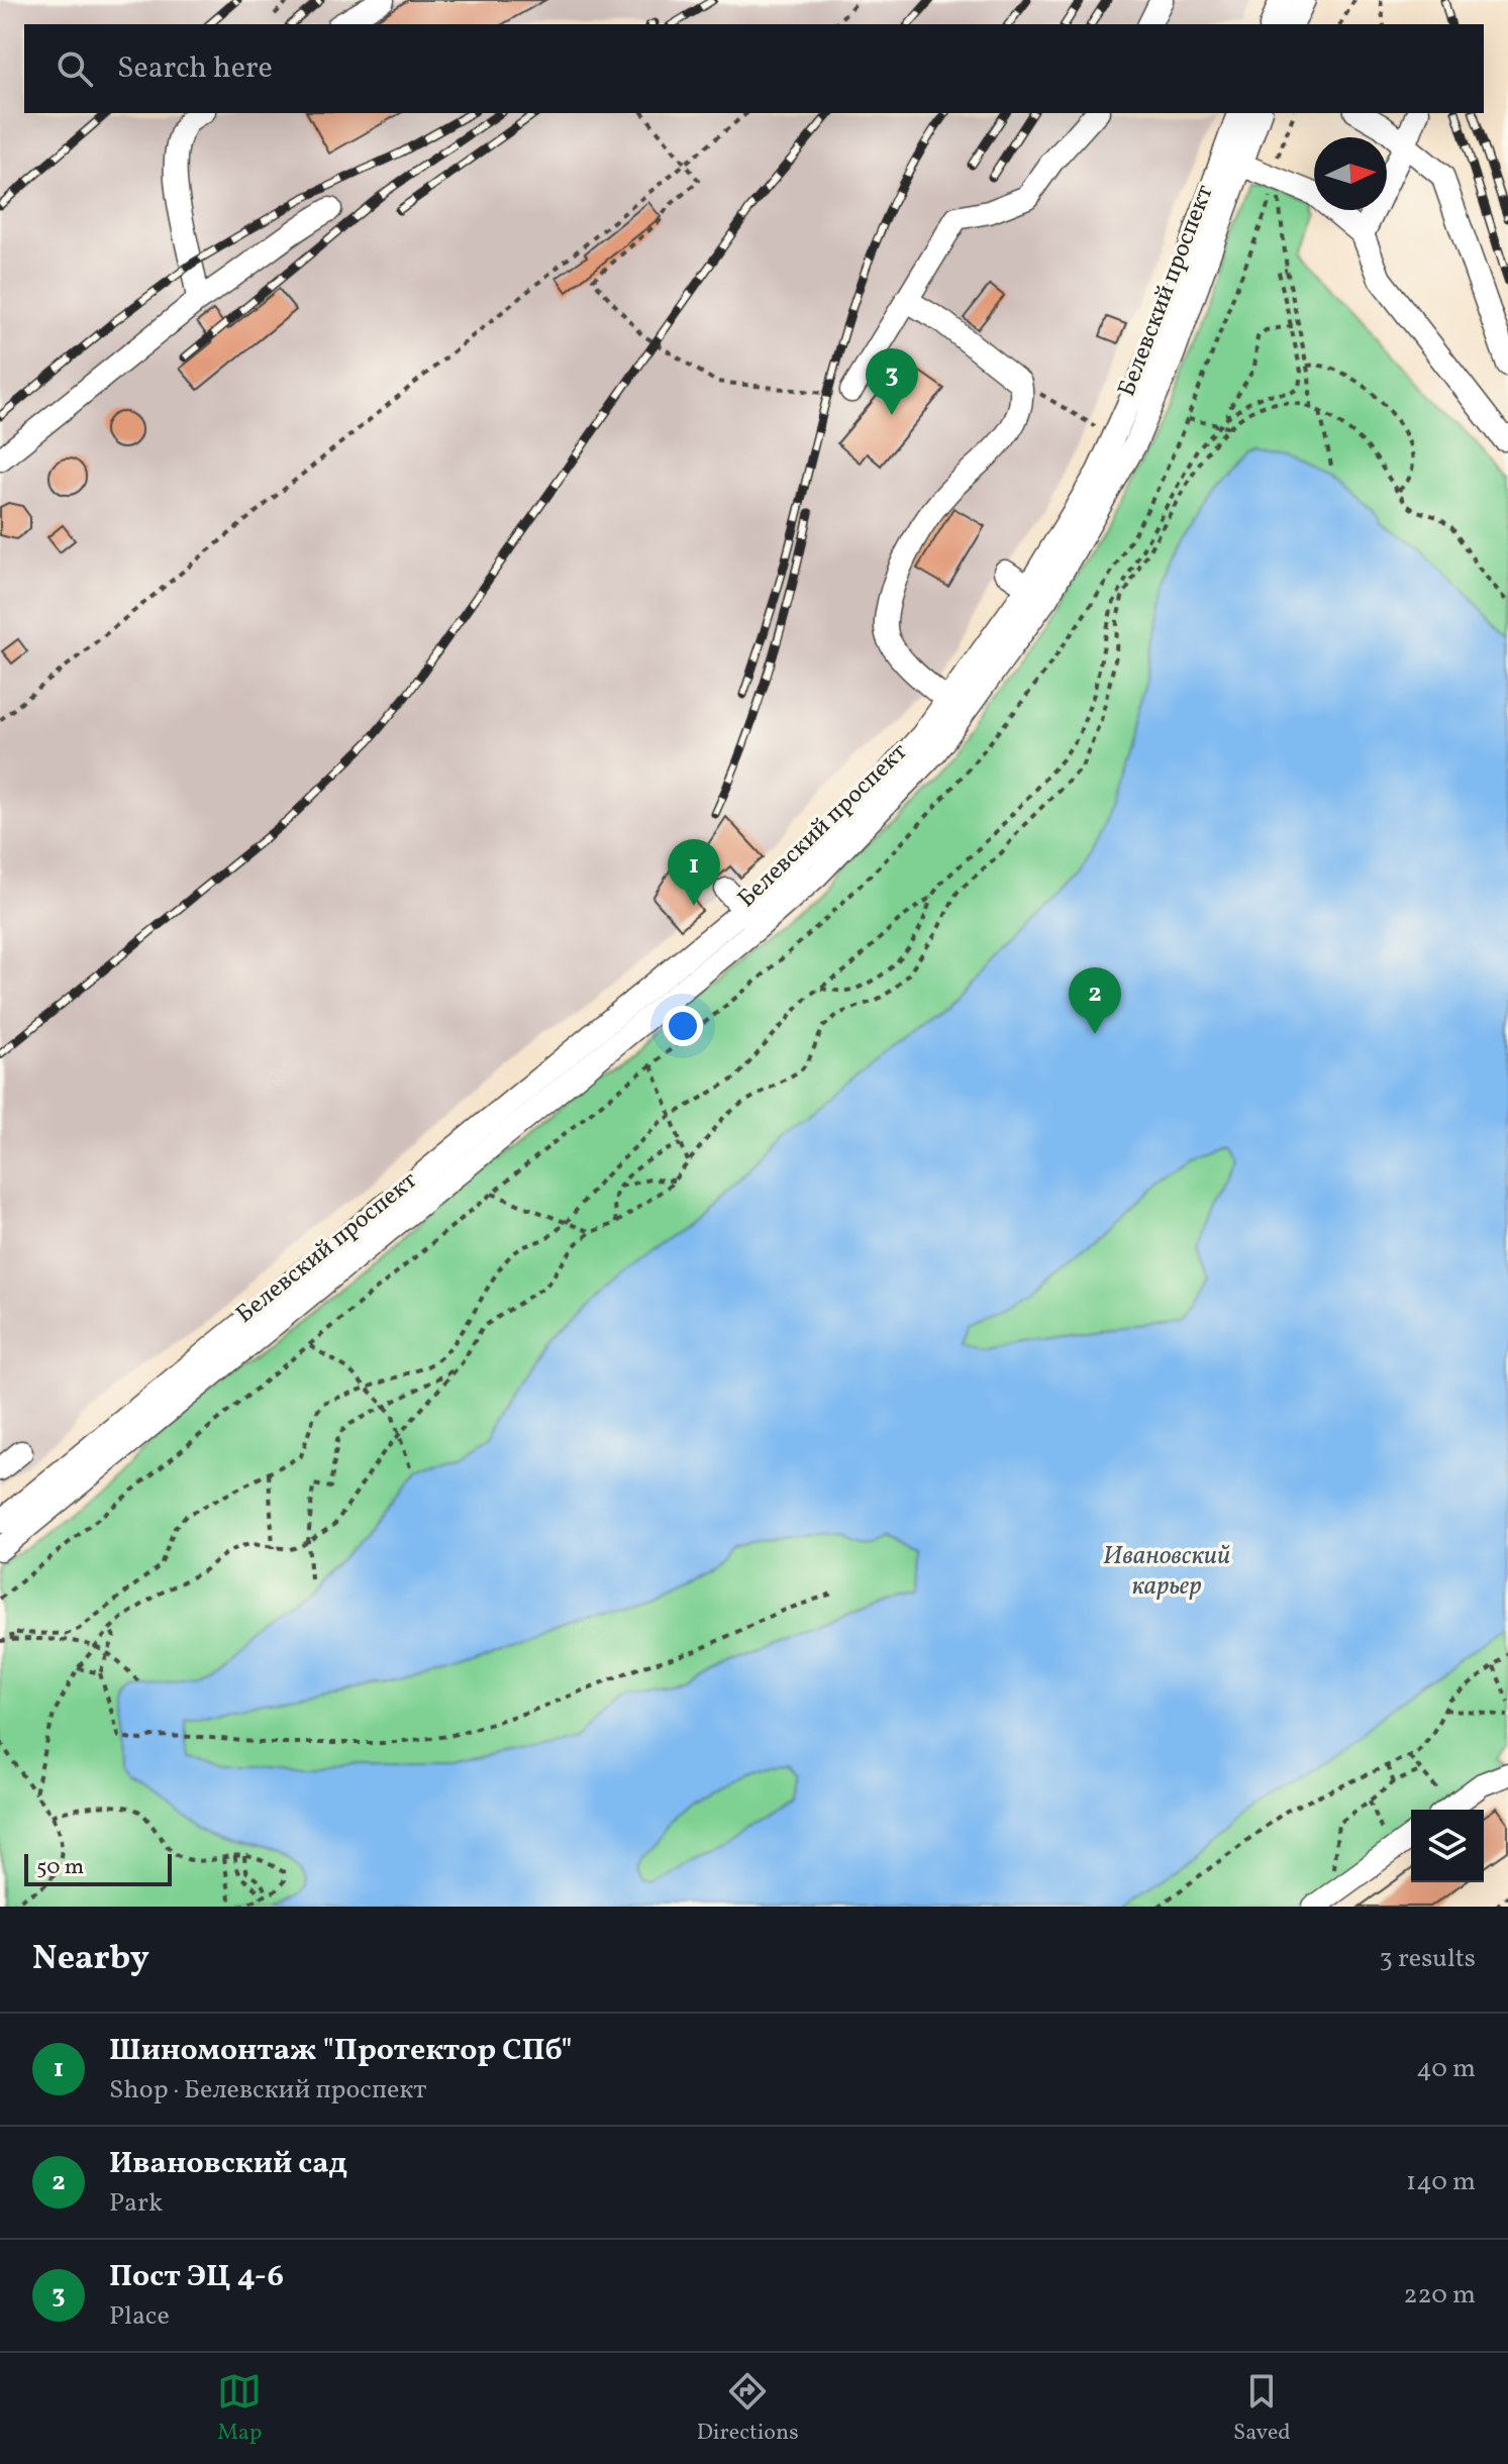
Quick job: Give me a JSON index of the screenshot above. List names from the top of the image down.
{
  "streets": {
    "street": ["Белевский проспект"]
  },
  "water": ["Ивановский карьер"],
  "scale_bar": "50 m",
  "north": "right",
  "page": {
    "search": "Search here",
    "pins": ["3", "1", "2"],
    "scale": "50 m",
    "heading": ["Nearby", "3 results"],
    "list": [
      {
        "mark": "1",
        "name": "Шиномонтаж \"Протектор СПб\"",
        "note": "Shop · Белевский проспект",
        "value": "40 m"
      },
      {
        "mark": "2",
        "name": "Ивановский сад",
        "note": "Park",
        "value": "140 m"
      },
      {
        "mark": "3",
        "name": "Пост ЭЦ 4-6",
        "note": "Place",
        "value": "220 m"
      }
    ],
    "nav": ["Map", "Directions", "Saved"]
  }
}
